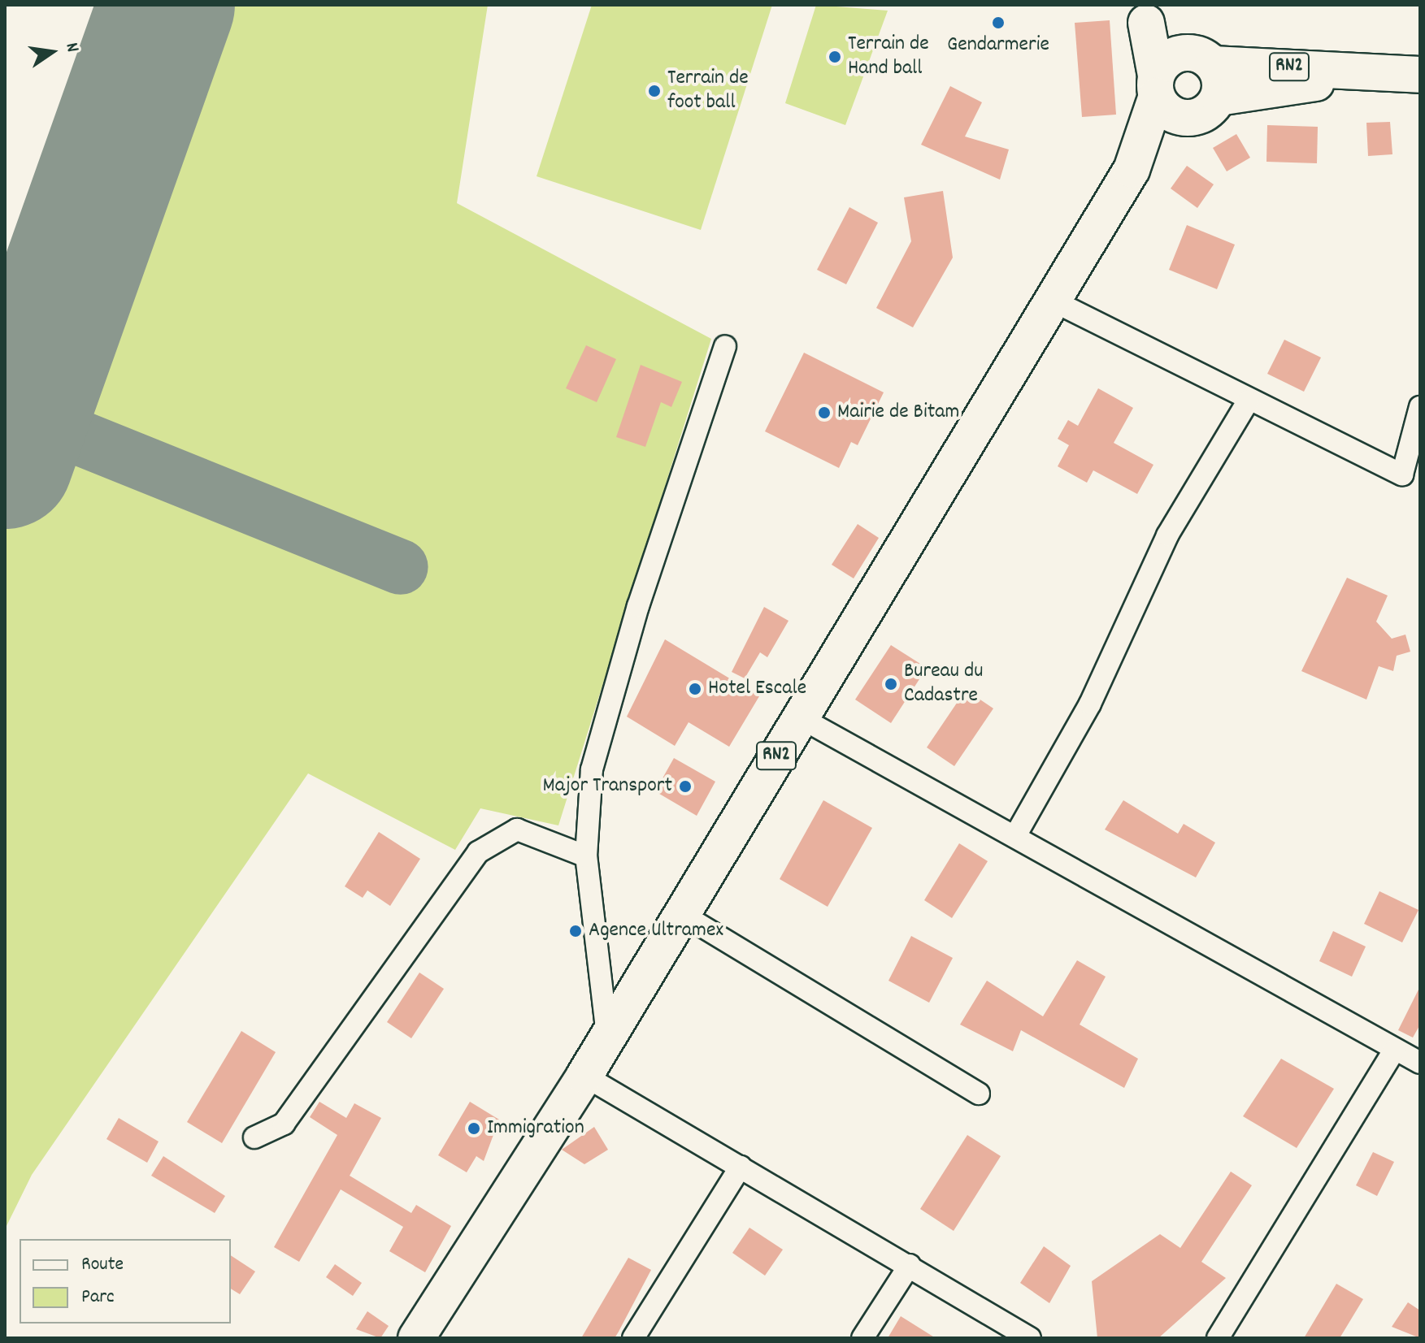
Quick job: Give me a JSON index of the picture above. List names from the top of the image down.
{
  "streets": {
    "highway": ["RN2"]
  },
  "places": [
    "Gendarmerie",
    "Terrain de Hand ball",
    "Terrain de foot ball",
    "Mairie de Bitam",
    "Bureau du Cadastre",
    "Hotel Escale",
    "Major Transport",
    "Agence Ultramex",
    "Immigration"
  ],
  "legend": ["Route", "Parc"],
  "north": "right"
}
